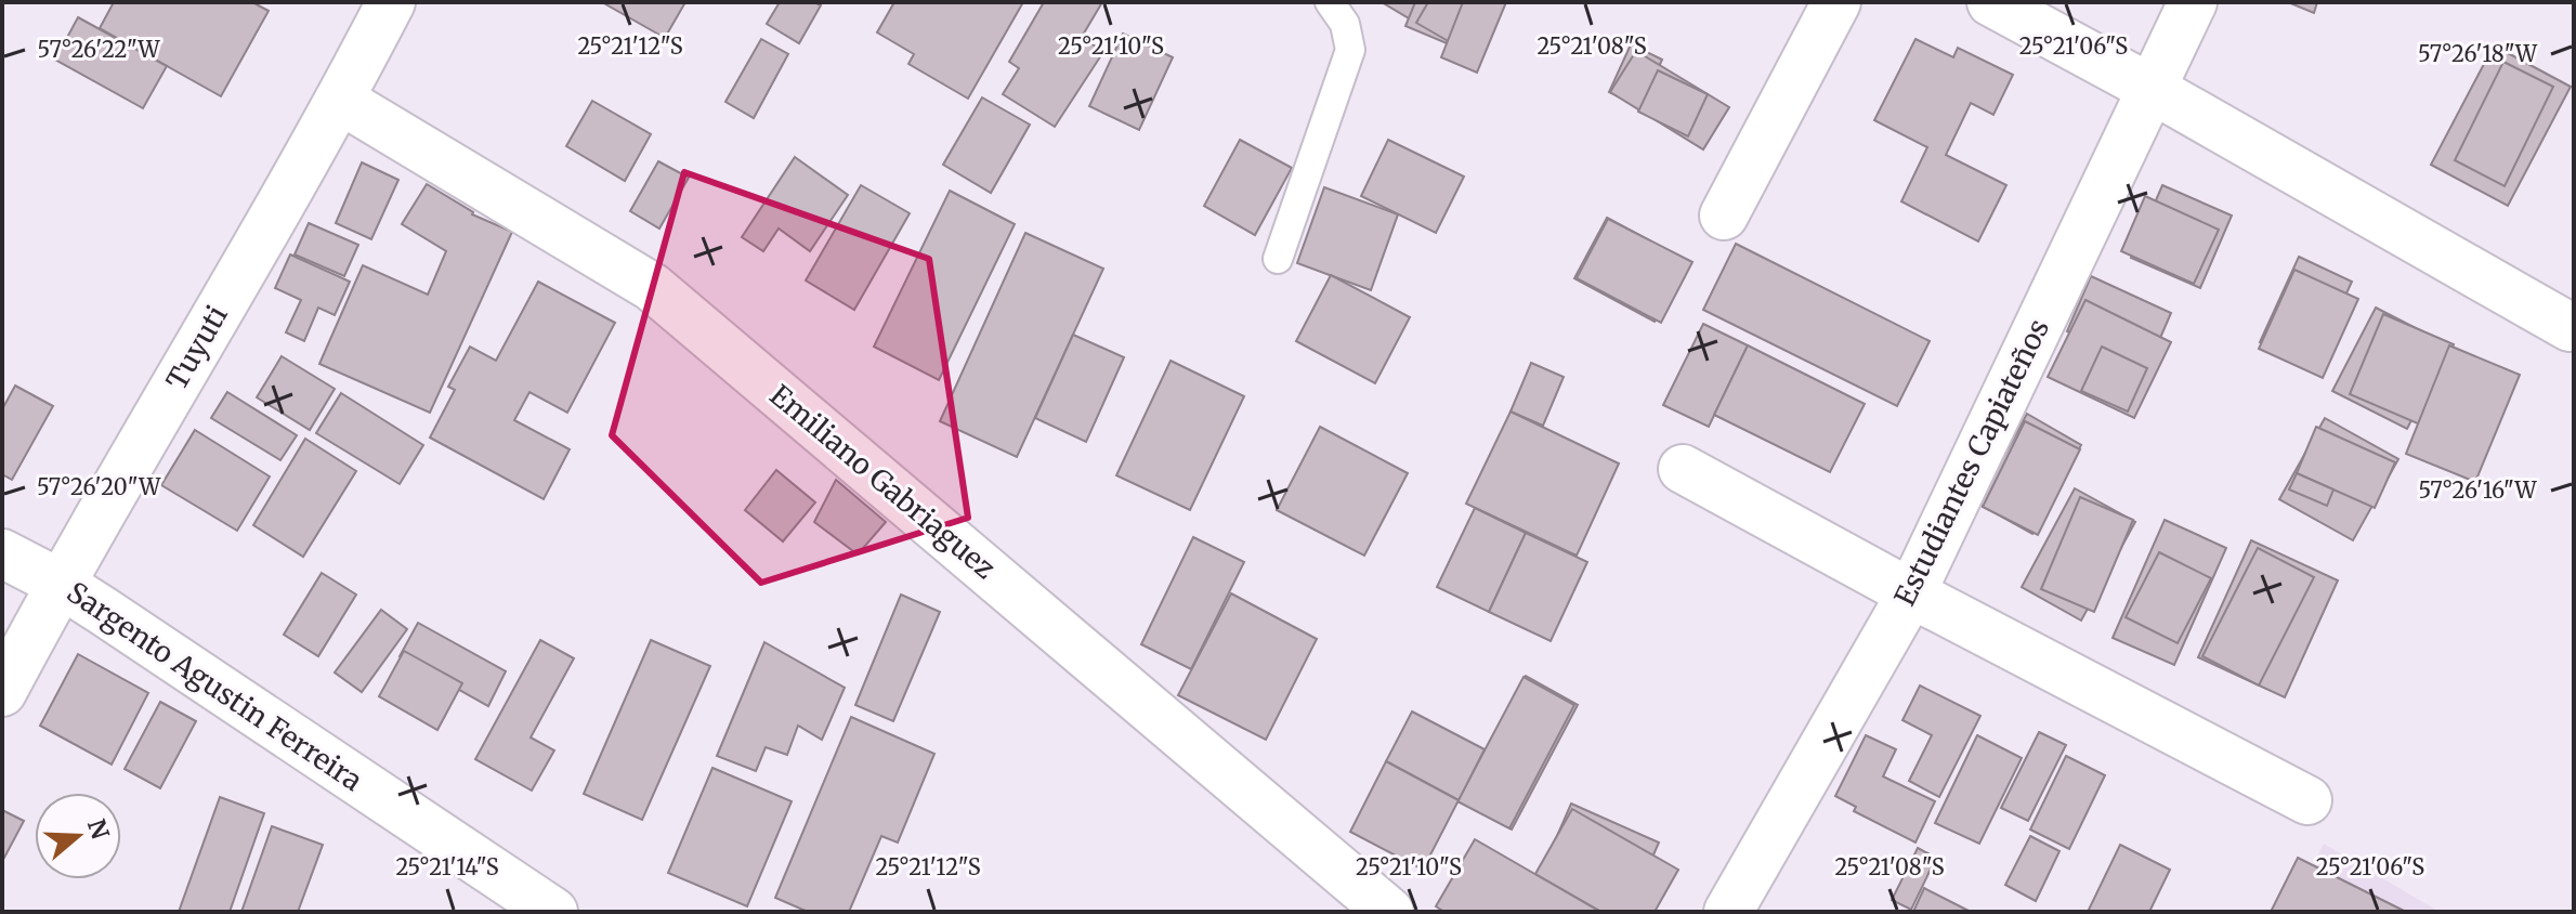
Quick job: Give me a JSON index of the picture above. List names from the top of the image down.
{
  "streets": {
    "street": [
      "Tuyuti",
      "Estudiantes Capiateños",
      "Emiliano Gabriaguez",
      "Sargento Agustin Ferreira"
    ]
  },
  "crossings": [
    ["Tuyuti", "Emiliano Gabriaguez"],
    ["Tuyuti", "Sargento Agustin Ferreira"]
  ],
  "north": "right",
  "coordinates": [
    "25°21'12\"S",
    "25°21'08\"S",
    "25°21'06\"S",
    "25°21'10\"S",
    "57°26'22\"W",
    "57°26'18\"W",
    "57°26'20\"W",
    "57°26'16\"W",
    "25°21'14\"S"
  ]
}
